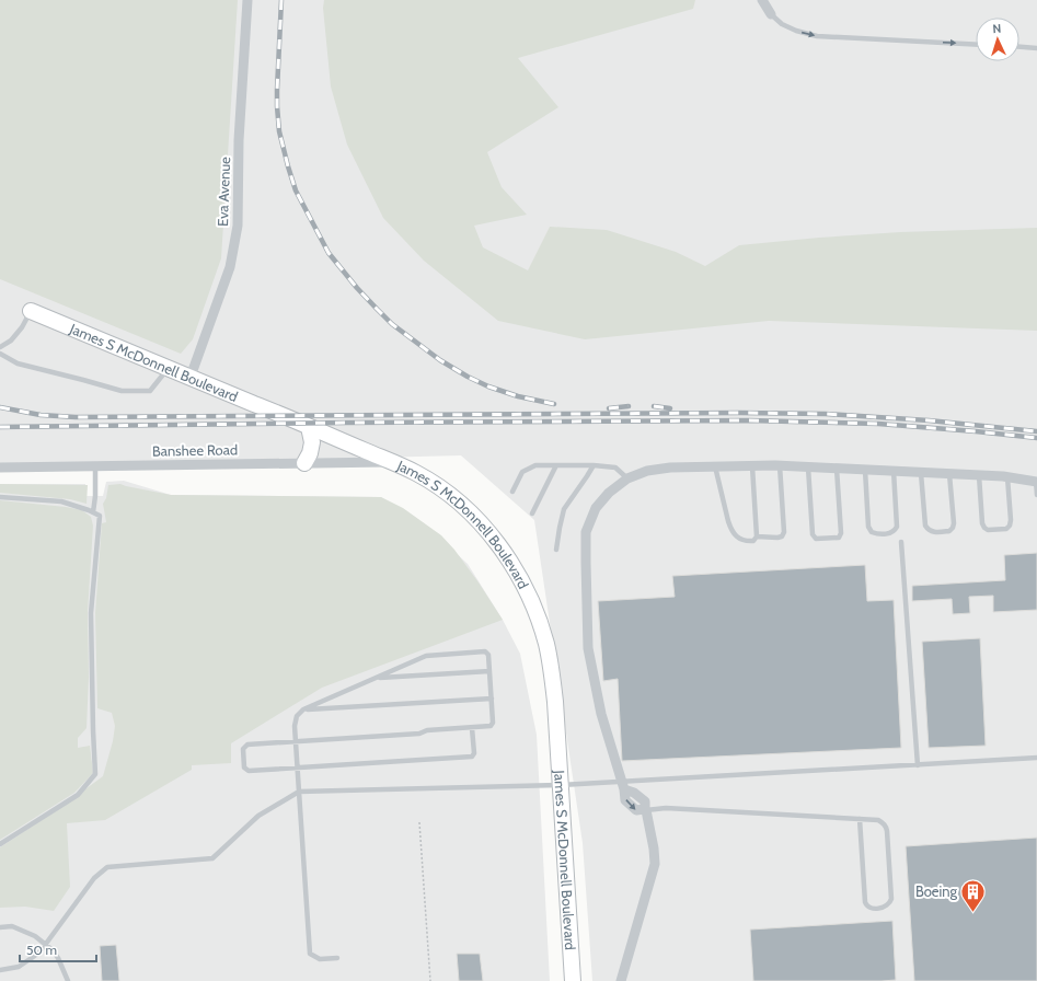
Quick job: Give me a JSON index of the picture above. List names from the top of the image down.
{
  "streets": {
    "main road": ["James S McDonnell Boulevard"],
    "street": ["Eva Avenue", "Banshee Road"]
  },
  "crossings": [
    ["Eva Avenue", "James S McDonnell Boulevard"],
    ["James S McDonnell Boulevard", "Banshee Road"]
  ],
  "places": {
    "building": ["Boeing"]
  },
  "scale_bar": "50 m",
  "north": "top"
}
